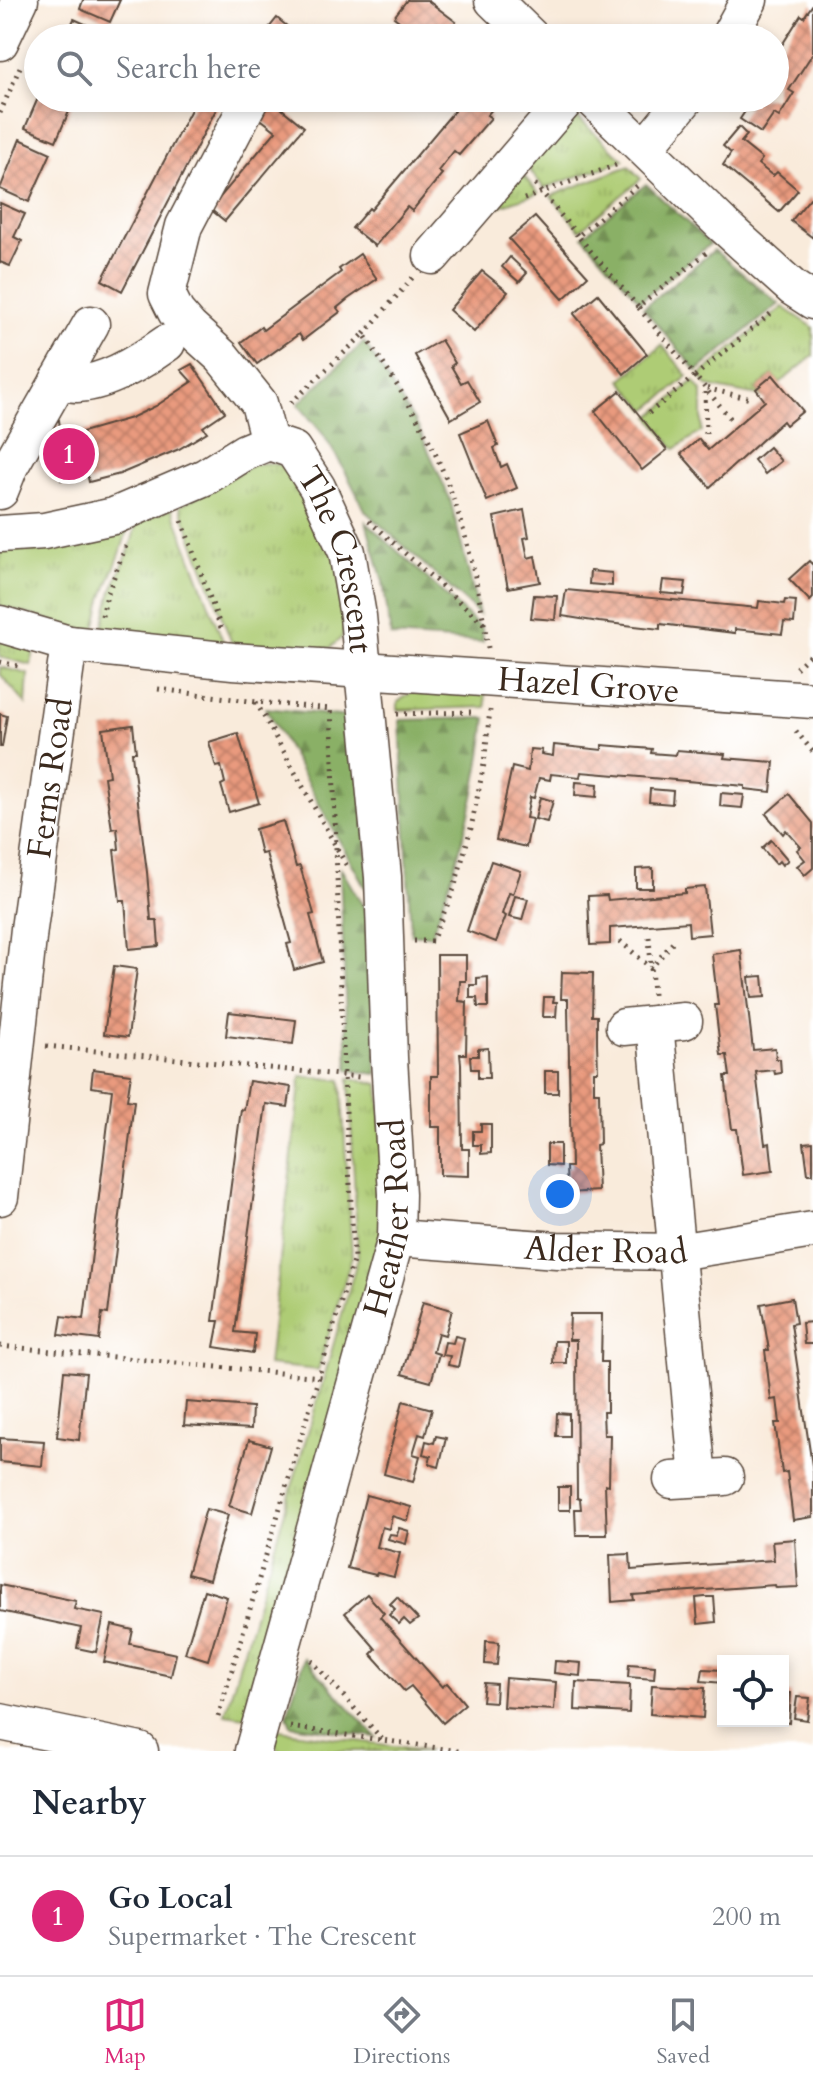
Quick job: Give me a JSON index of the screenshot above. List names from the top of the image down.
{
  "streets": {
    "street": [
      "The Crescent",
      "Hazel Grove",
      "Ferns Road",
      "Heather Road",
      "Alder Road"
    ]
  },
  "crossings": [
    ["The Crescent", "Hazel Grove"],
    ["The Crescent", "Ferns Road"],
    ["The Crescent", "Heather Road"],
    ["Hazel Grove", "Heather Road"],
    ["Heather Road", "Alder Road"]
  ],
  "page": {
    "search": "Search here",
    "pins": "1",
    "heading": "Nearby",
    "list": [
      {
        "mark": "1",
        "name": "Go Local",
        "note": "Supermarket · The Crescent",
        "value": "200 m"
      }
    ],
    "nav": ["Map", "Directions", "Saved"]
  }
}
